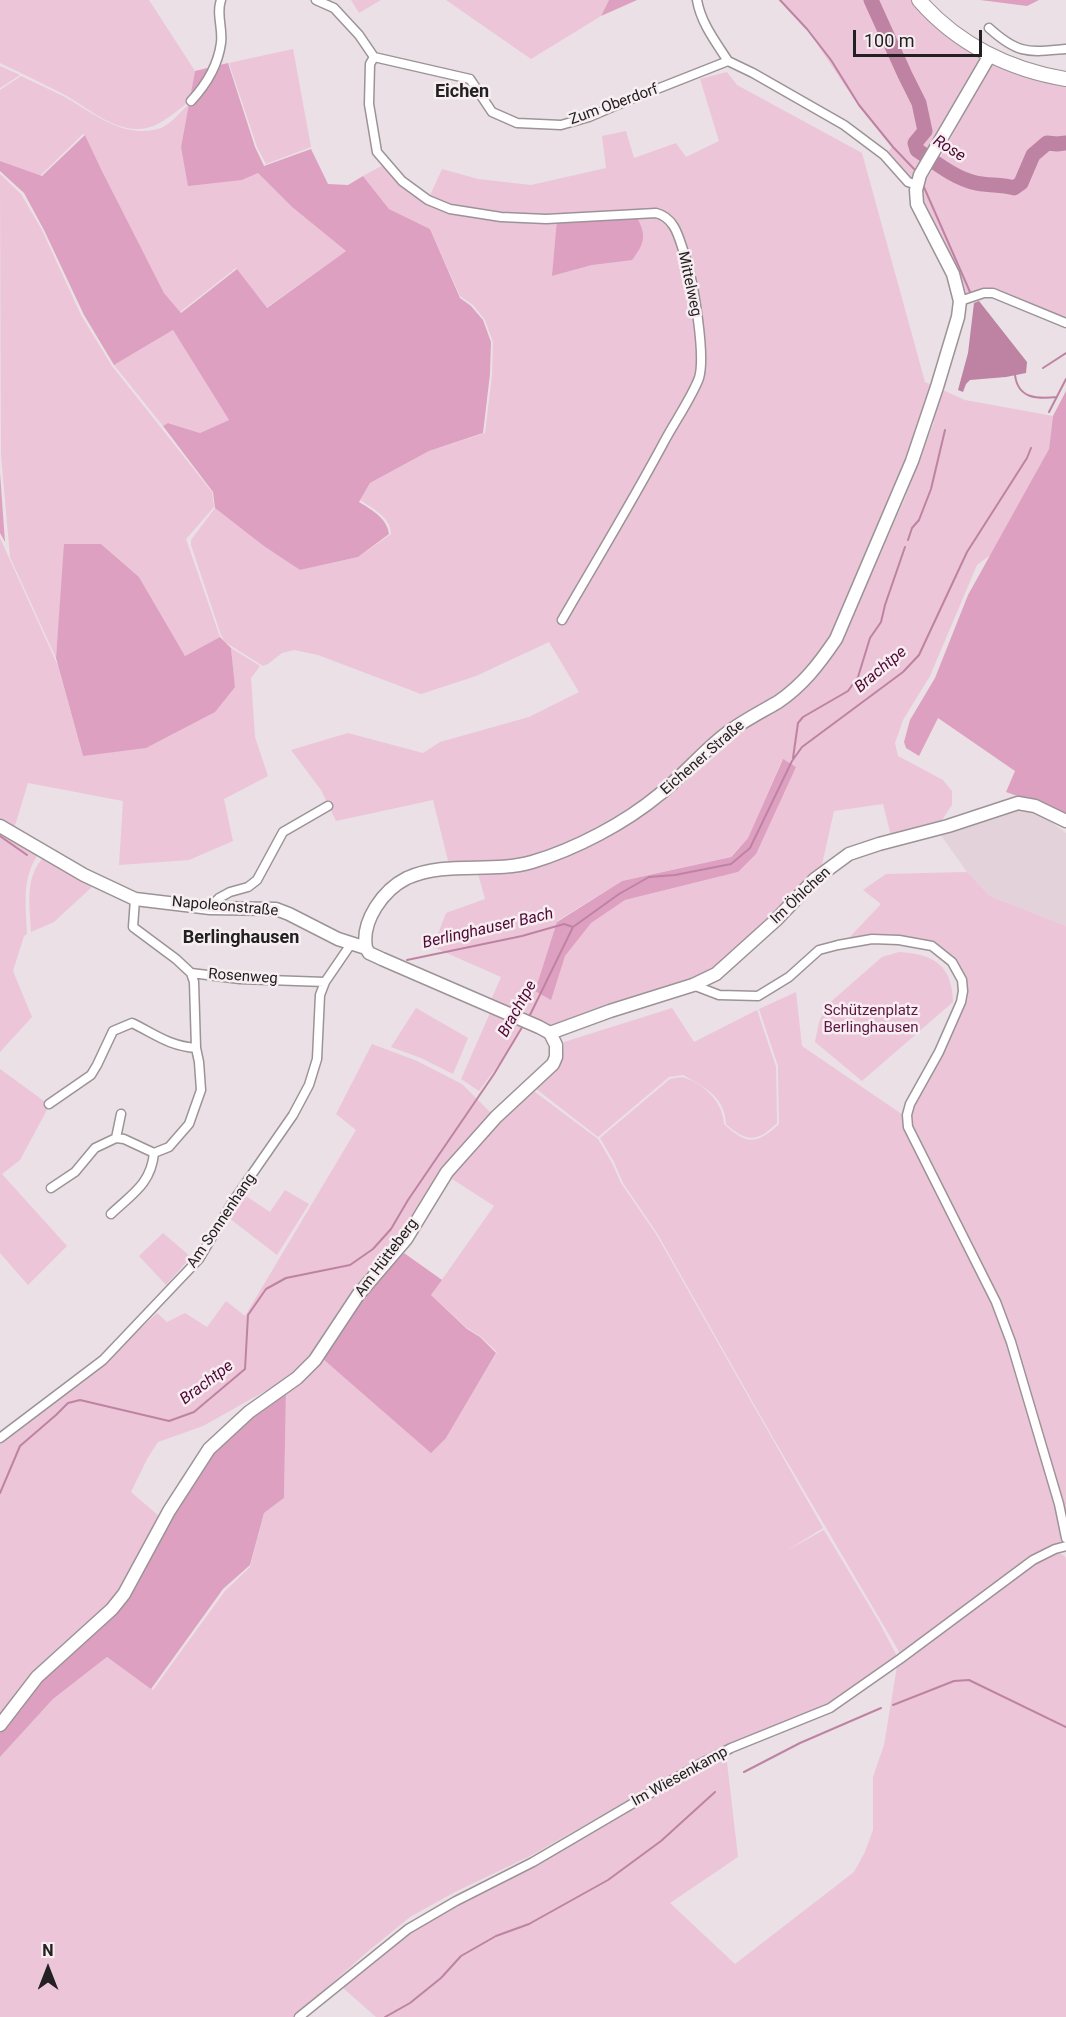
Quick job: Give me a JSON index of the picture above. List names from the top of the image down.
{
  "streets": {
    "main road": [
      "Eichener Straße",
      "Im Öhlchen",
      "Napoleonstraße",
      "Am Hütteberg"
    ],
    "street": [
      "Zum Oberdorf",
      "Mittelweg",
      "Rosenweg",
      "Am Sonnenhang",
      "Im Wiesenkamp"
    ]
  },
  "crossings": [
    ["Zum Oberdorf", "Mittelweg"],
    ["Eichener Straße", "Napoleonstraße"],
    ["Im Öhlchen", "Napoleonstraße"],
    ["Im Öhlchen", "Am Hütteberg"],
    ["Napoleonstraße", "Rosenweg"],
    ["Napoleonstraße", "Am Sonnenhang"],
    ["Napoleonstraße", "Am Hütteberg"],
    ["Rosenweg", "Am Sonnenhang"]
  ],
  "districts": ["Eichen", "Berlinghausen"],
  "water": ["Rose", "Brachtpe", "Berlinghauser Bach"],
  "parks": ["Schützenplatz Berlinghausen"],
  "scale_bar": "100 m",
  "north": "top"
}
